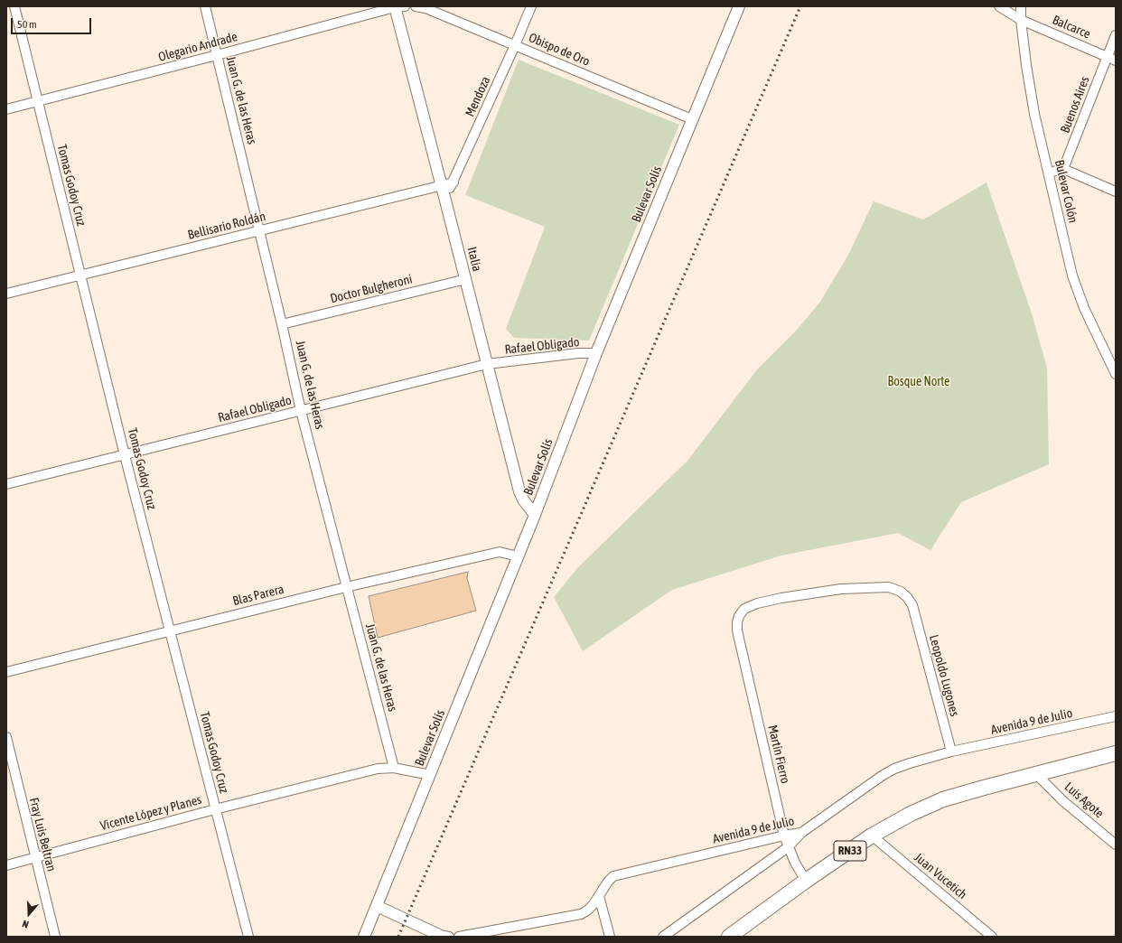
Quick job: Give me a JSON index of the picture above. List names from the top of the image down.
{
  "streets": {
    "highway": ["RN33"],
    "street": [
      "Balcarce",
      "Olegario Andrade",
      "Obispo de Oro",
      "Mendoza",
      "Juan G. de las Heras",
      "Buenos Aires",
      "Tomas Godoy Cruz",
      "Bulevar Colón",
      "Bulevar Solís",
      "Bellisario Roldán",
      "Italia",
      "Doctor Bulgheroni",
      "Rafael Obligado",
      "Blas Parera",
      "Leopoldo Lugones",
      "Avenida 9 de Julio",
      "Martín Fierro",
      "Luis Agote",
      "Vicente López y Planes",
      "Fray Luis Beltran",
      "Juan Vucetich"
    ]
  },
  "crossings": [
    ["Balcarce", "Buenos Aires"],
    ["Balcarce", "Bulevar Colón"],
    ["Olegario Andrade", "Juan G. de las Heras"],
    ["Olegario Andrade", "Tomas Godoy Cruz"],
    ["Olegario Andrade", "Italia"],
    ["Obispo de Oro", "Mendoza"],
    ["Obispo de Oro", "Bulevar Solís"],
    ["Mendoza", "Bellisario Roldán"],
    ["Mendoza", "Italia"],
    ["Juan G. de las Heras", "Bellisario Roldán"],
    ["Juan G. de las Heras", "Doctor Bulgheroni"],
    ["Juan G. de las Heras", "Rafael Obligado"],
    ["Juan G. de las Heras", "Blas Parera"],
    ["Juan G. de las Heras", "Vicente López y Planes"],
    ["Tomas Godoy Cruz", "Bellisario Roldán"],
    ["Tomas Godoy Cruz", "Rafael Obligado"],
    ["Tomas Godoy Cruz", "Blas Parera"],
    ["Tomas Godoy Cruz", "Vicente López y Planes"],
    ["Bulevar Solís", "Italia"],
    ["Bulevar Solís", "Rafael Obligado"],
    ["Bulevar Solís", "Blas Parera"],
    ["Bulevar Solís", "Vicente López y Planes"],
    ["Bellisario Roldán", "Italia"],
    ["Italia", "Doctor Bulgheroni"],
    ["Italia", "Rafael Obligado"],
    ["Leopoldo Lugones", "Avenida 9 de Julio"],
    ["Leopoldo Lugones", "Martín Fierro"],
    ["Avenida 9 de Julio", "Martín Fierro"],
    ["Martín Fierro", "RN33"],
    ["Luis Agote", "RN33"],
    ["Vicente López y Planes", "Fray Luis Beltran"],
    ["RN33", "Juan Vucetich"]
  ],
  "parks": ["Bosque Norte"],
  "scale_bar": "50 m",
  "north": "bottom"
}
